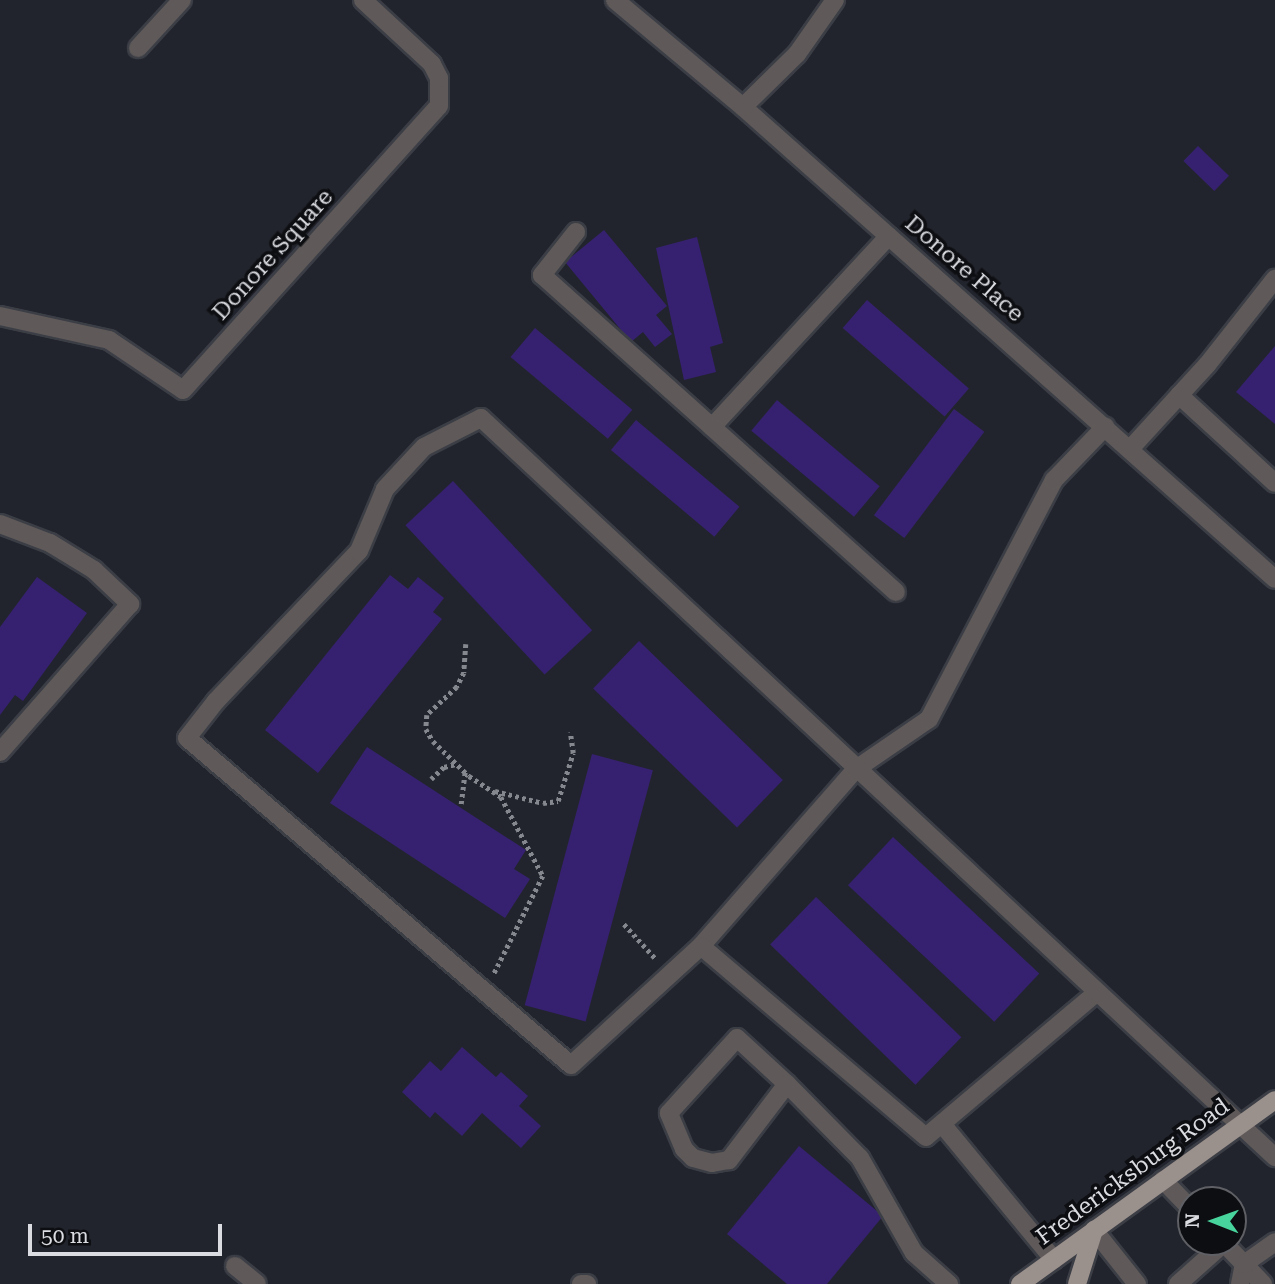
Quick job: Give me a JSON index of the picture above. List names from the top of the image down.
{
  "streets": {
    "main road": ["Fredericksburg Road"],
    "street": ["Donore Square", "Donore Place"]
  },
  "scale_bar": "50 m",
  "north": "left"
}
